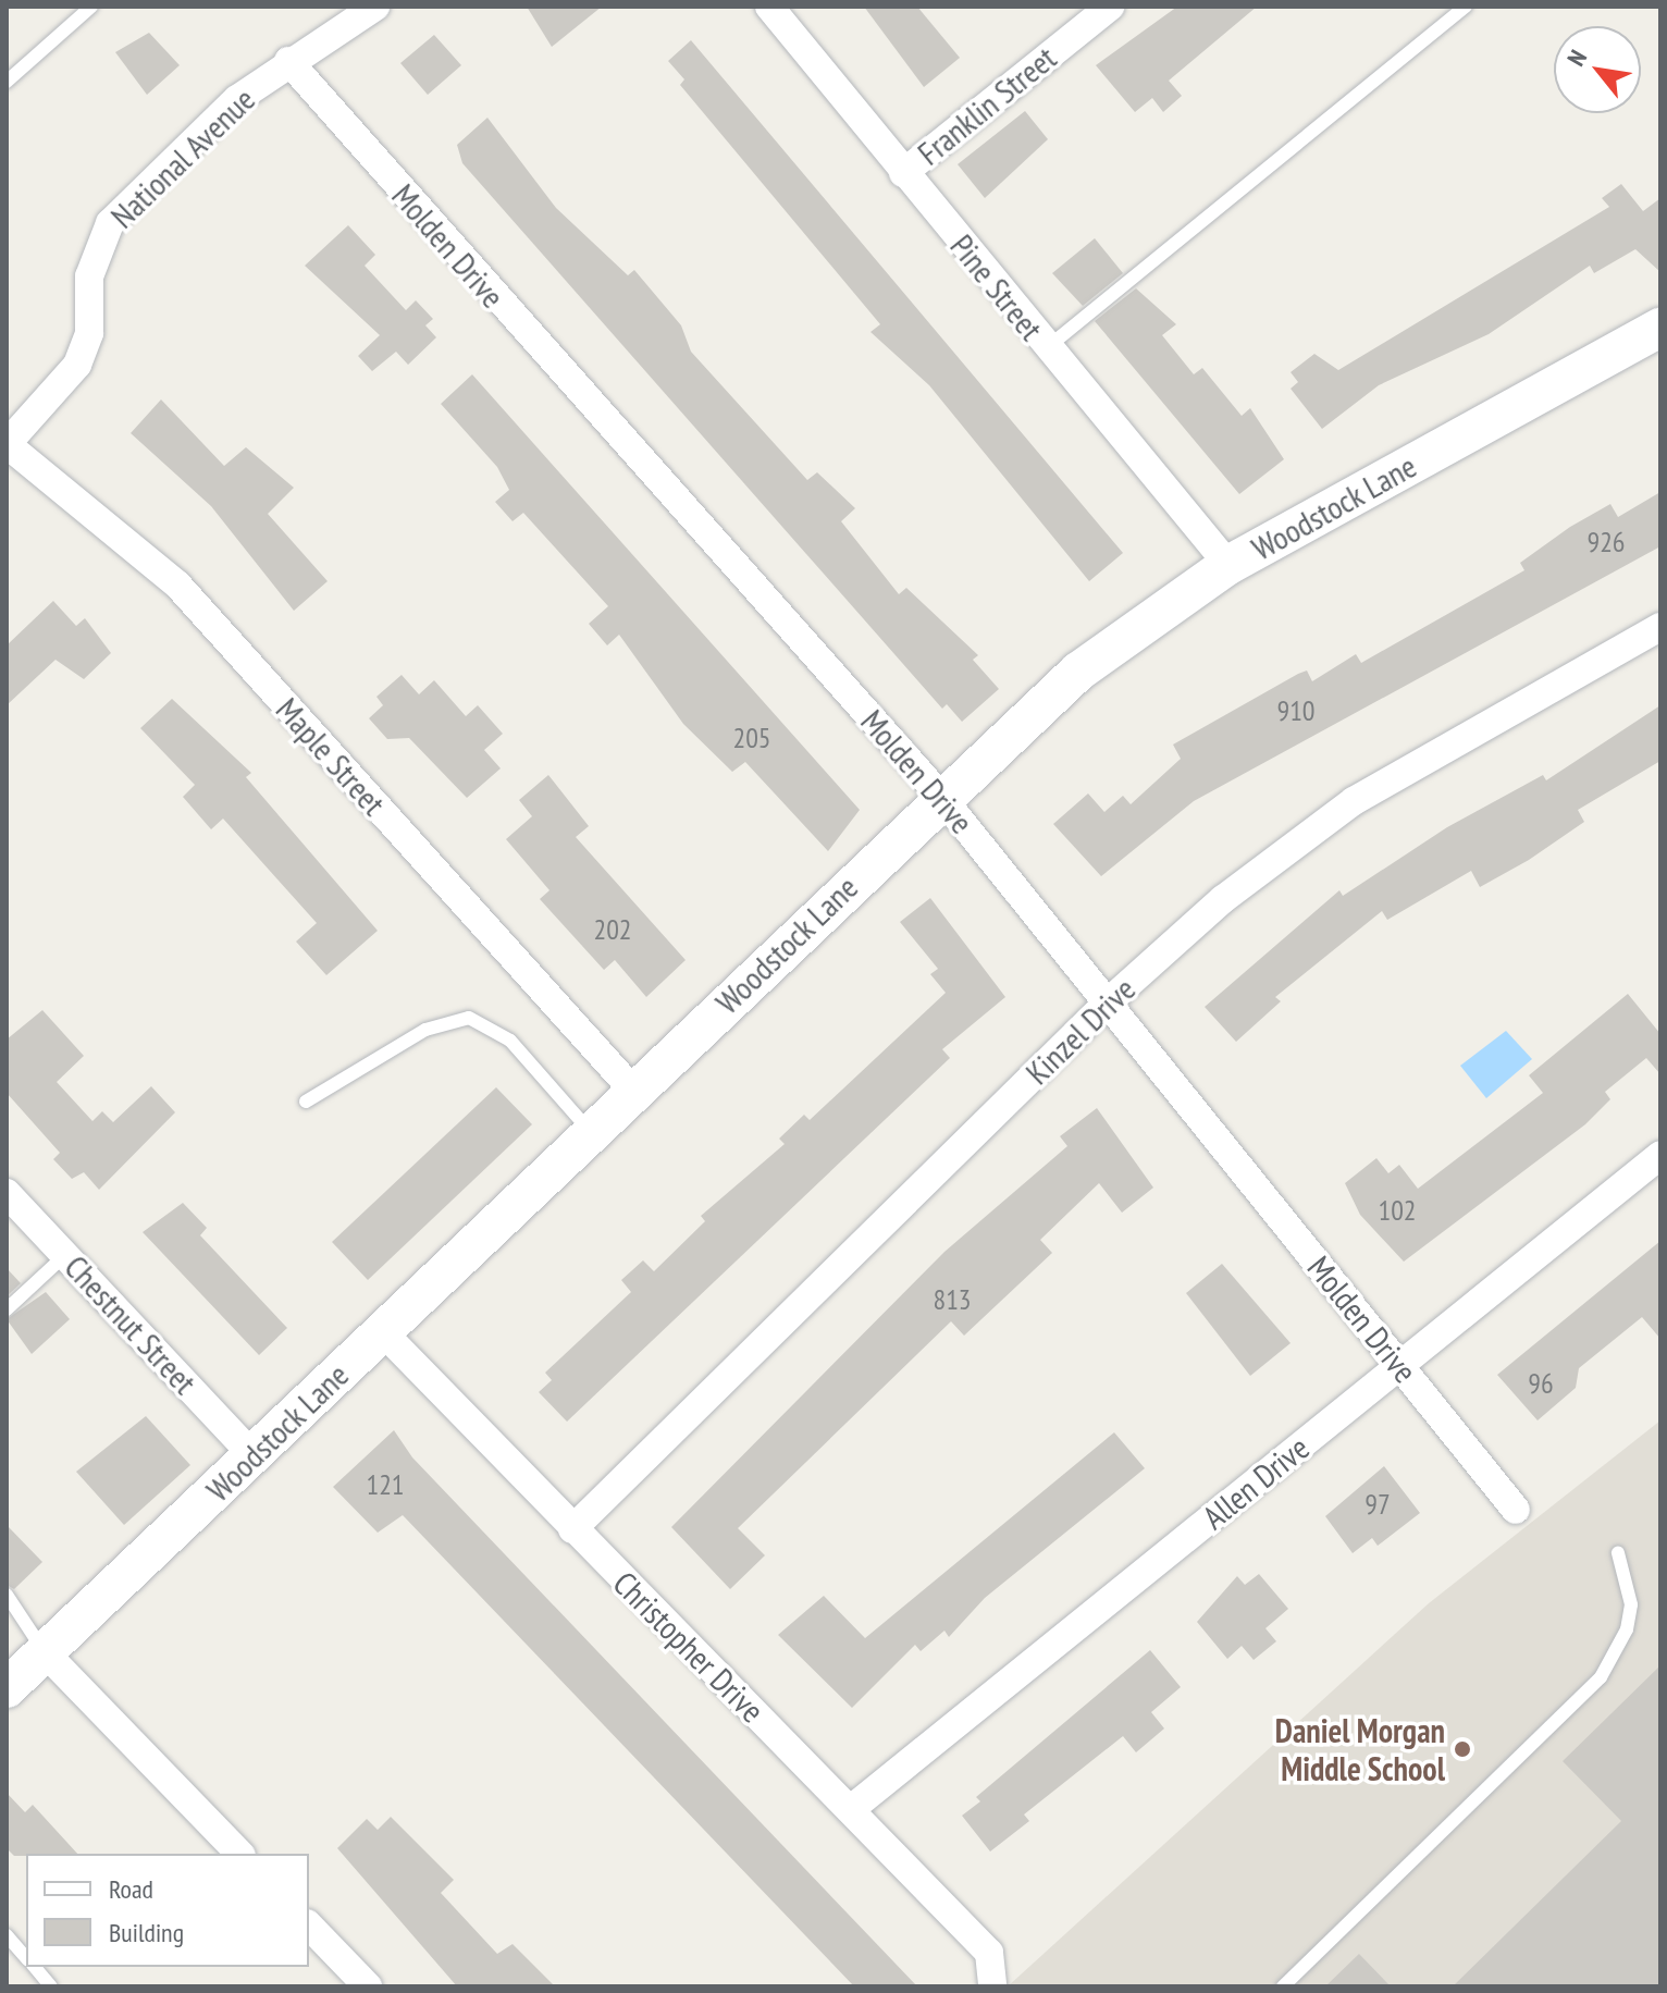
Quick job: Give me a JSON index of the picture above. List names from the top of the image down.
{
  "streets": {
    "street": [
      "Franklin Street",
      "National Avenue",
      "Molden Drive",
      "Pine Street",
      "Woodstock Lane",
      "Maple Street",
      "Kinzel Drive",
      "Chestnut Street",
      "Allen Drive",
      "Christopher Drive"
    ]
  },
  "crossings": [
    ["Franklin Street", "Pine Street"],
    ["National Avenue", "Molden Drive"],
    ["National Avenue", "Maple Street"],
    ["Molden Drive", "Woodstock Lane"],
    ["Molden Drive", "Kinzel Drive"],
    ["Molden Drive", "Allen Drive"],
    ["Pine Street", "Woodstock Lane"],
    ["Woodstock Lane", "Maple Street"],
    ["Woodstock Lane", "Chestnut Street"],
    ["Woodstock Lane", "Christopher Drive"],
    ["Kinzel Drive", "Christopher Drive"],
    ["Allen Drive", "Christopher Drive"]
  ],
  "places": ["Daniel Morgan Middle School"],
  "house_numbers": [
    "926",
    "910",
    "205",
    "202",
    "102",
    "813",
    "96",
    "121",
    "97"
  ],
  "legend": ["Road", "Building"],
  "north": "top left"
}
